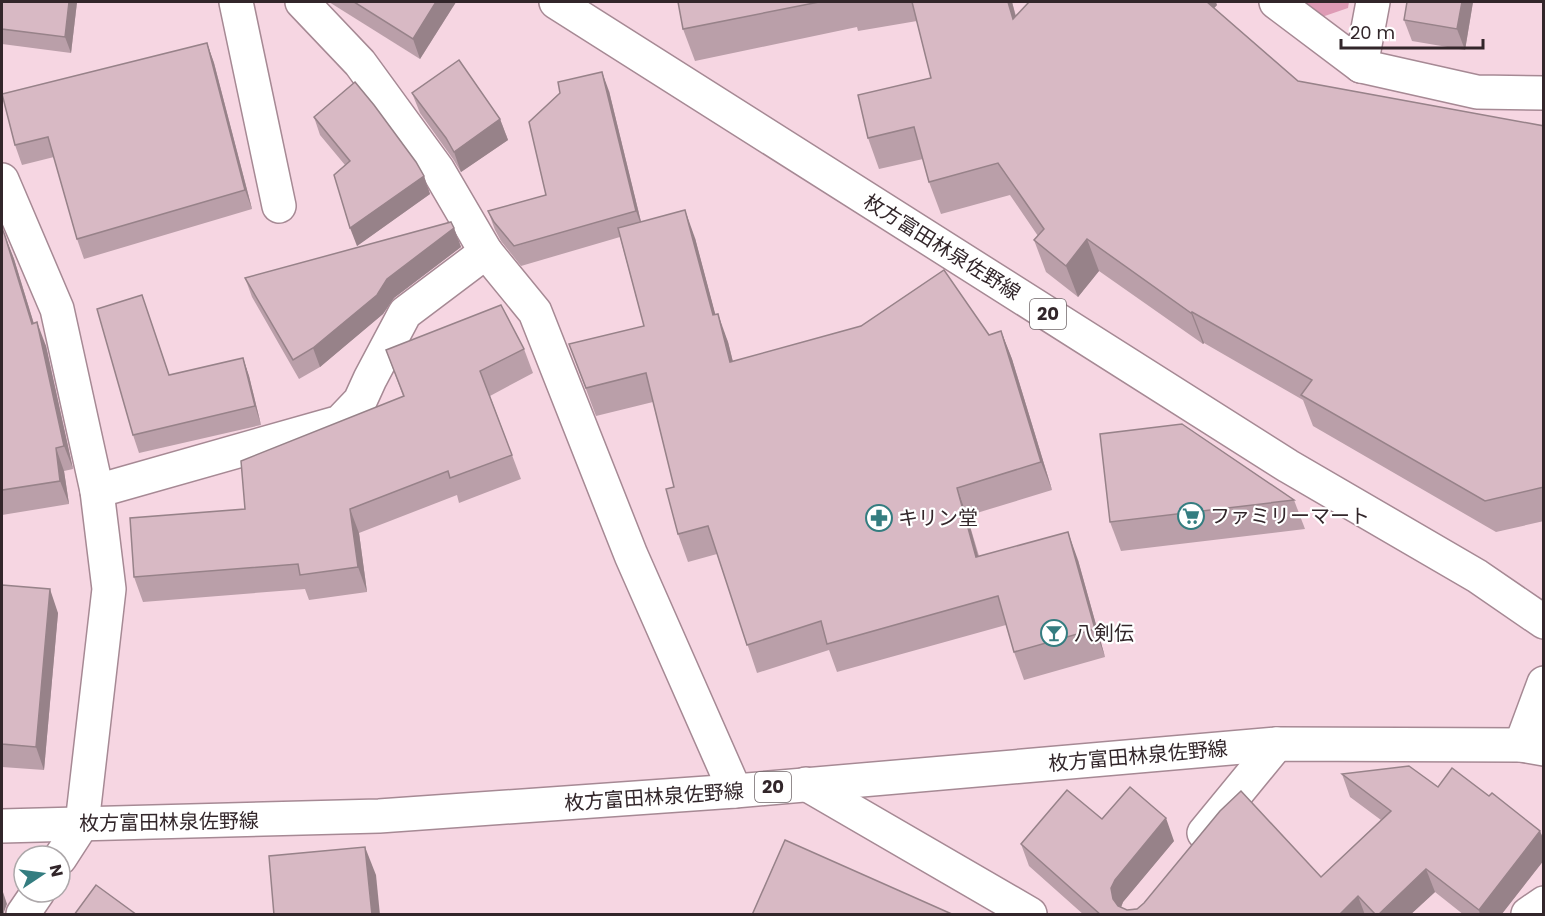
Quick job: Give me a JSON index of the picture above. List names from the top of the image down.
{
  "streets": {
    "street": ["枚方富田林泉佐野線", "20"]
  },
  "places": {
    "supermarket": ["ファミリーマート"],
    "pharmacy": ["キリン堂"],
    "bar": ["八剣伝"]
  },
  "scale_bar": "20 m",
  "north": "right"
}
